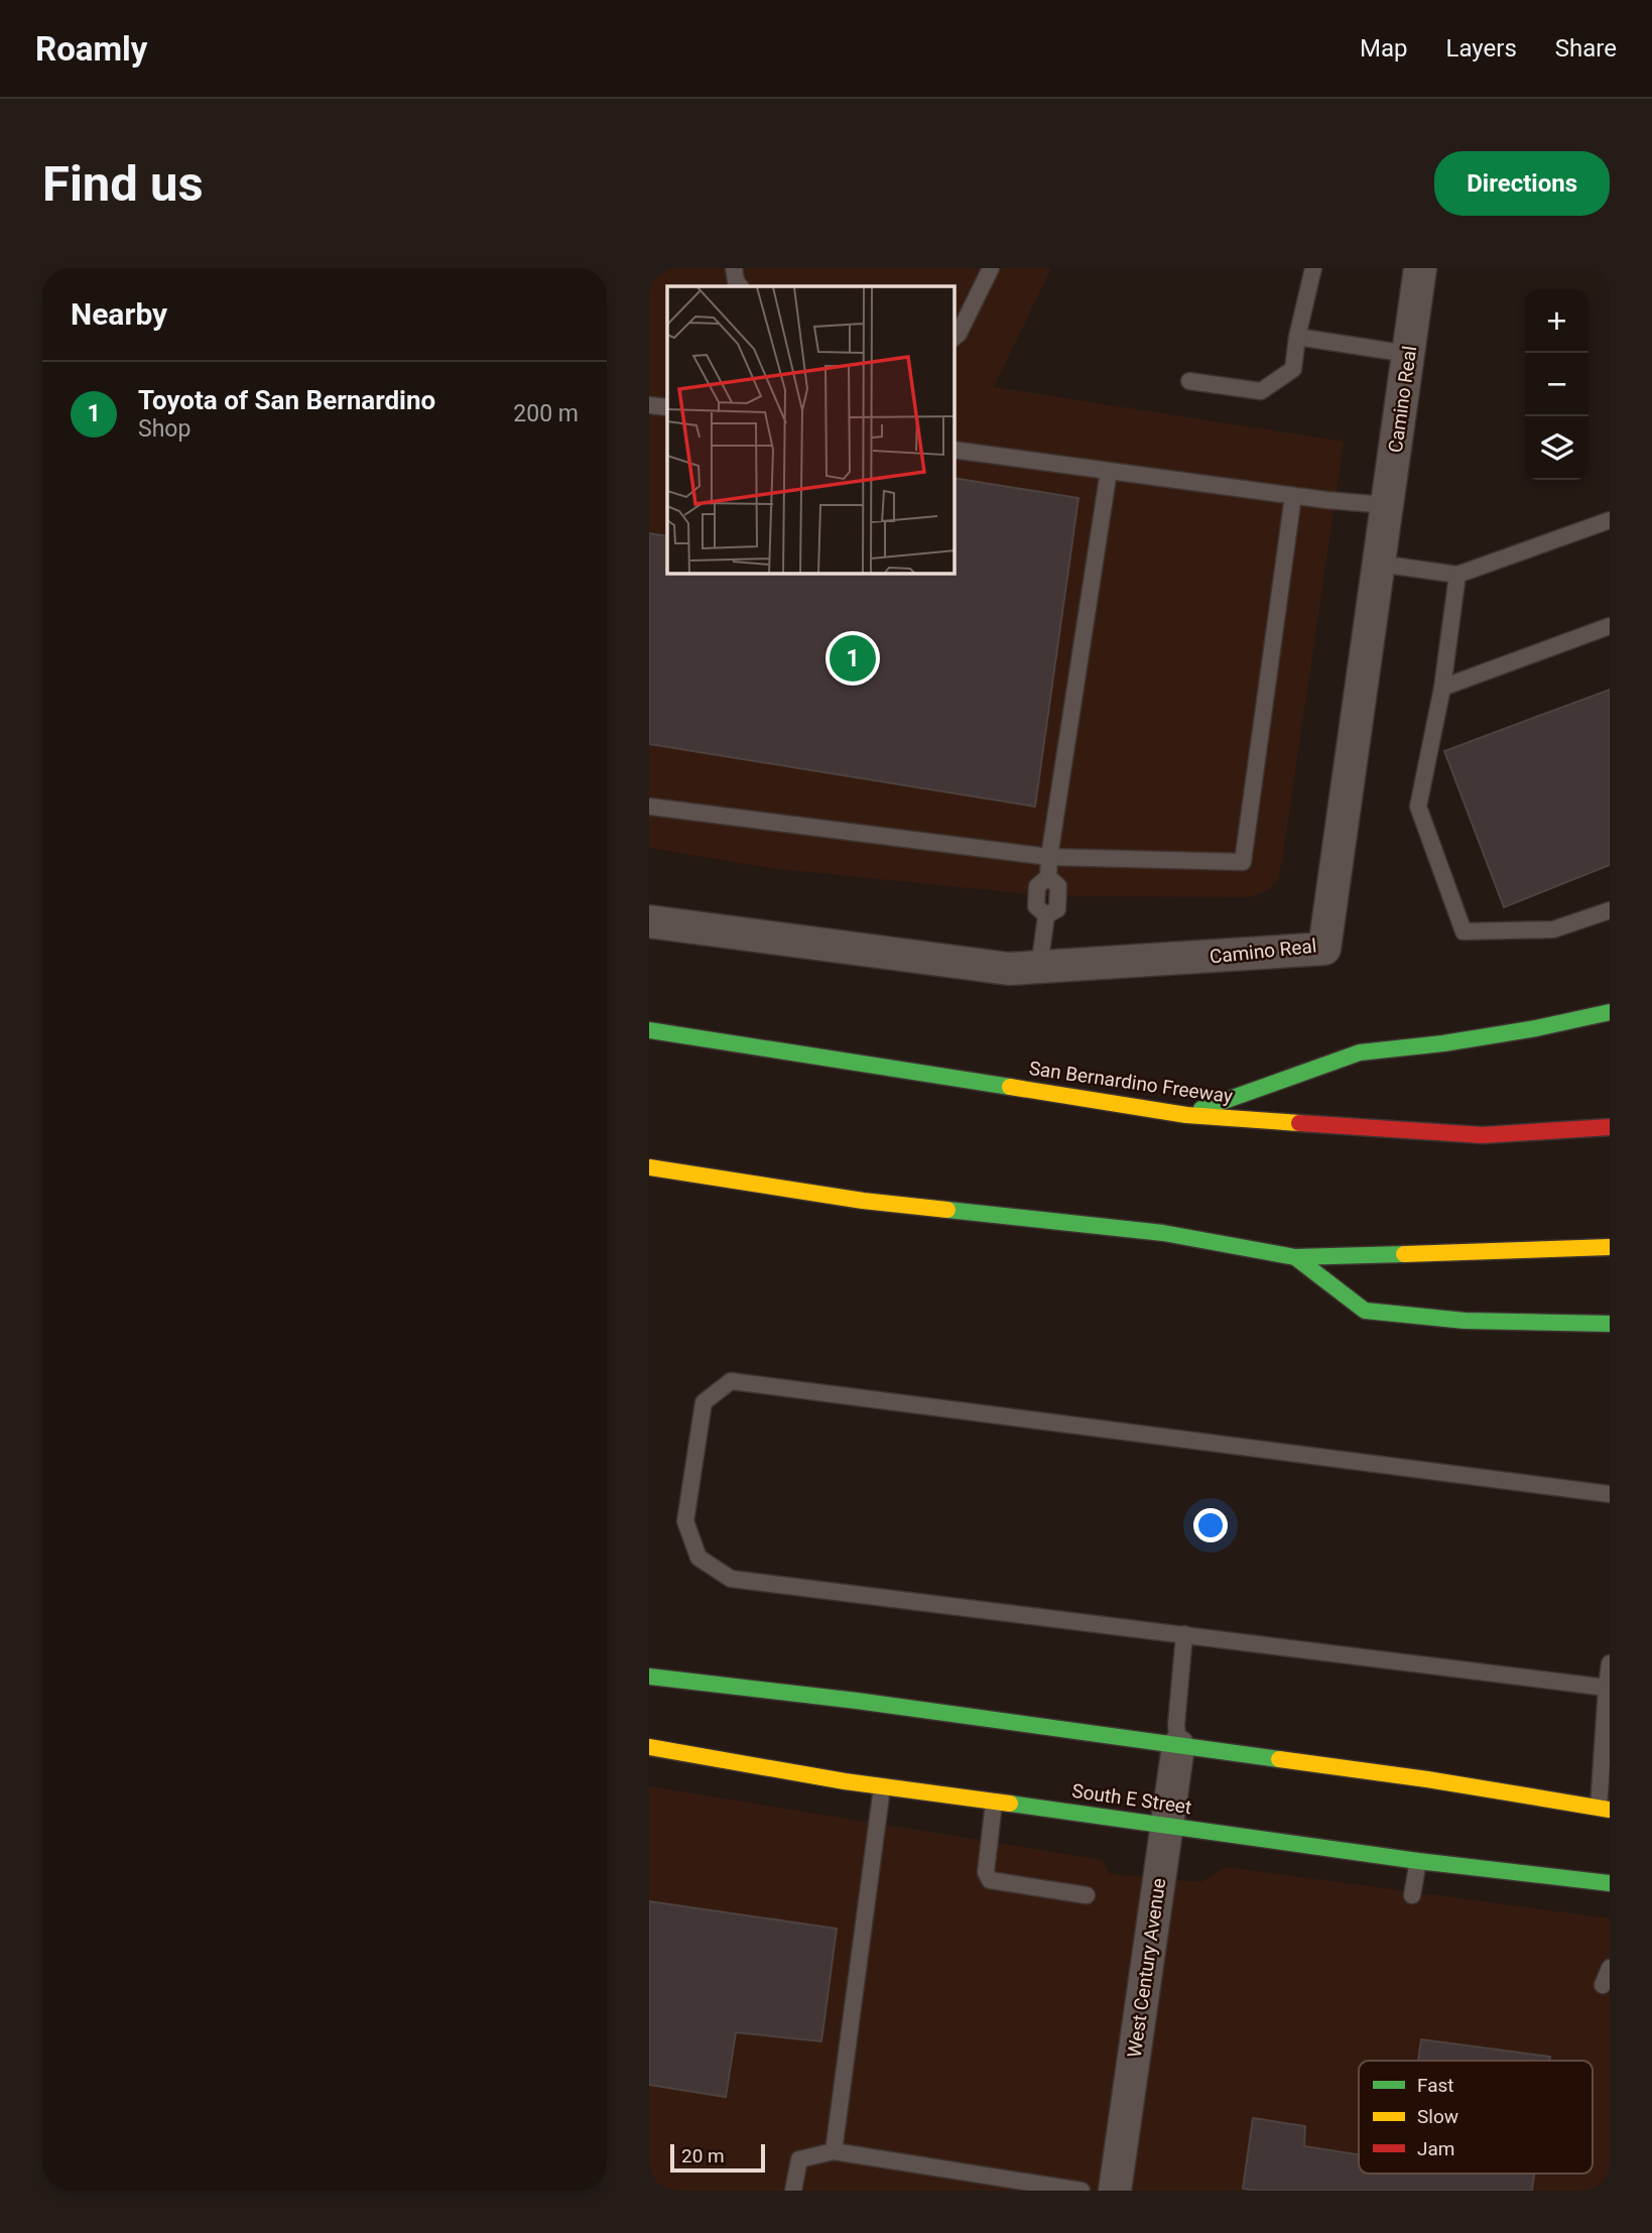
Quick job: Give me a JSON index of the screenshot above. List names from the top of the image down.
{
  "streets": {
    "main road": ["San Bernardino Freeway", "South E Street"],
    "street": ["Camino Real", "West Century Avenue"]
  },
  "crossings": [
    ["South E Street", "West Century Avenue"]
  ],
  "legend": ["Fast", "Slow", "Jam"],
  "scale_bar": "20 m",
  "page": {
    "header": "Roamly",
    "nav": ["Map", "Layers", "Share"],
    "buttons": "Directions",
    "title": "Find us",
    "heading": "Nearby",
    "map_buttons": ["+", "−"],
    "list": [
      {
        "mark": "1",
        "name": "Toyota of San Bernardino",
        "note": "Shop",
        "value": "200 m"
      }
    ],
    "pins": "1",
    "scale": "20 m"
  }
}
